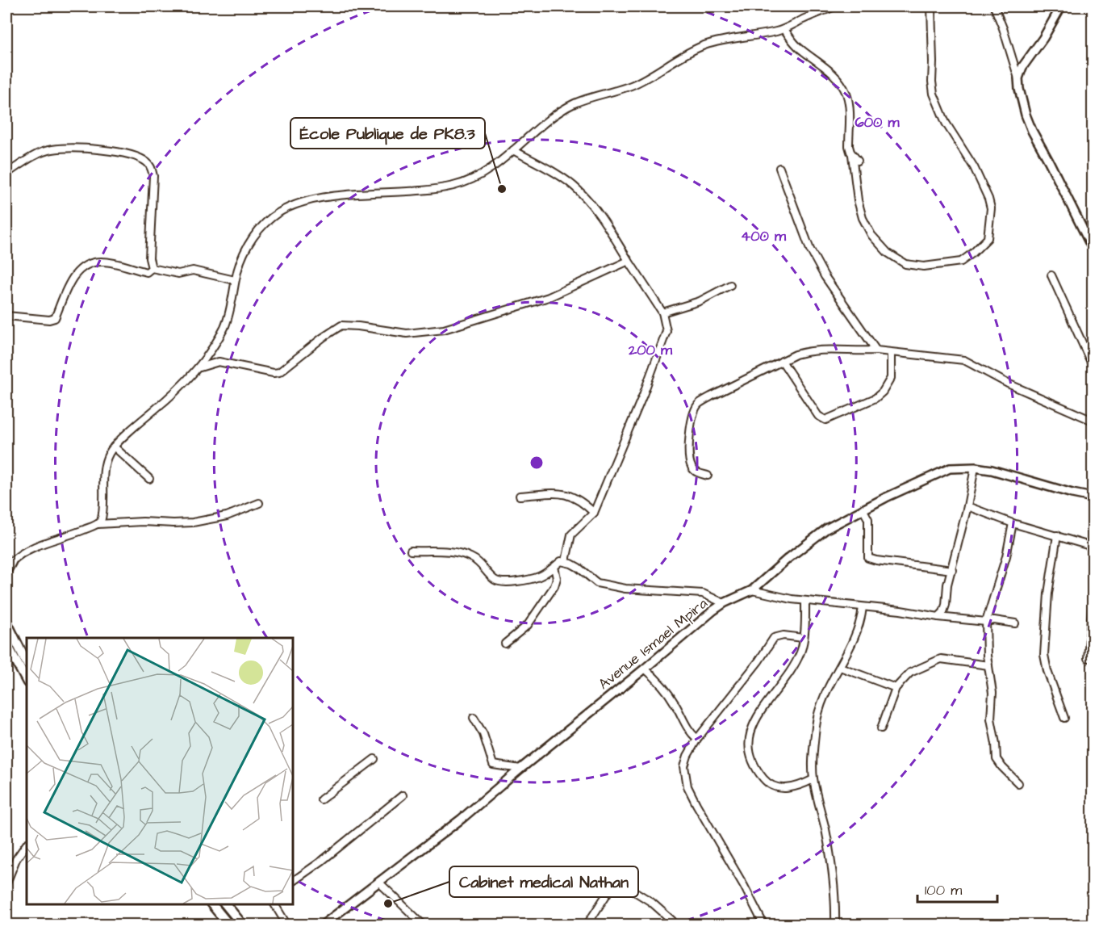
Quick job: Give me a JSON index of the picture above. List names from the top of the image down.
{
  "streets": {
    "main road": ["Avenue Ismael Mpira"]
  },
  "places": ["École Publique de PK8.3", "Cabinet medical Nathan"],
  "scale_bar": "100 m",
  "rings": ["600 m", "400 m", "200 m"]
}
